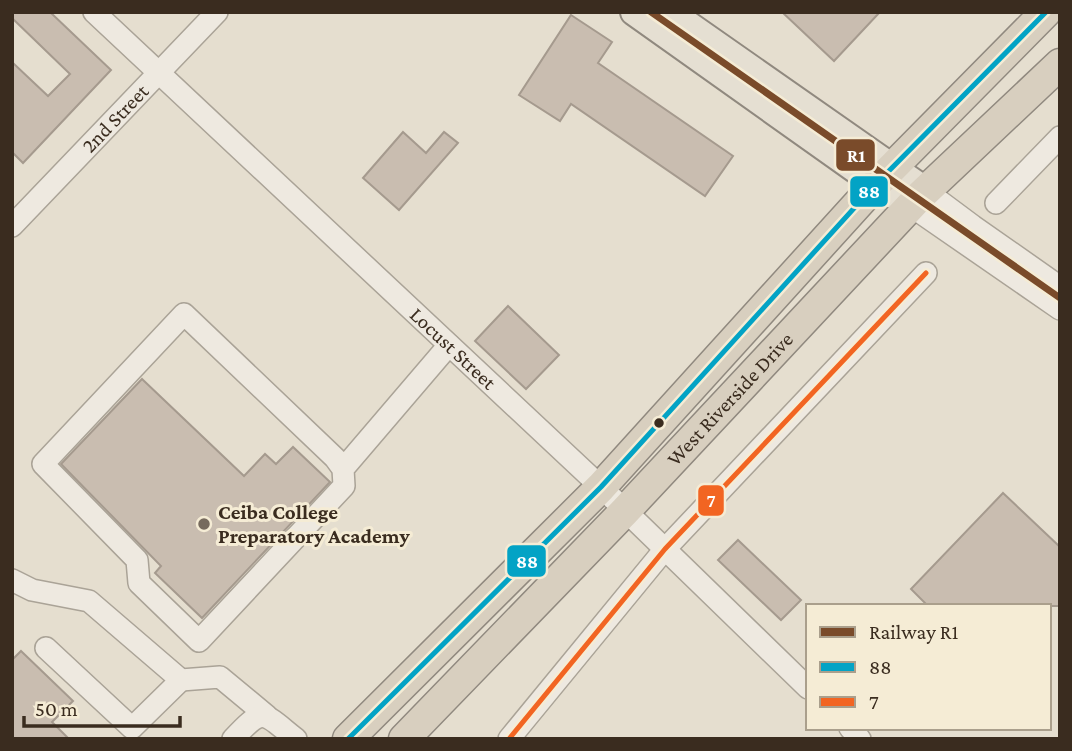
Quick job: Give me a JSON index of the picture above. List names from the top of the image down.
{
  "streets": {
    "highway": ["West Riverside Drive"],
    "street": ["2nd Street", "Locust Street"]
  },
  "crossings": [
    ["2nd Street", "Locust Street"],
    ["Locust Street", "West Riverside Drive"]
  ],
  "places": ["Ceiba College Preparatory Academy"],
  "lines": ["rail line R1", "transit line 88", "transit line 7"],
  "legend": ["Railway R1", "88", "7"],
  "scale_bar": "50 m"
}
